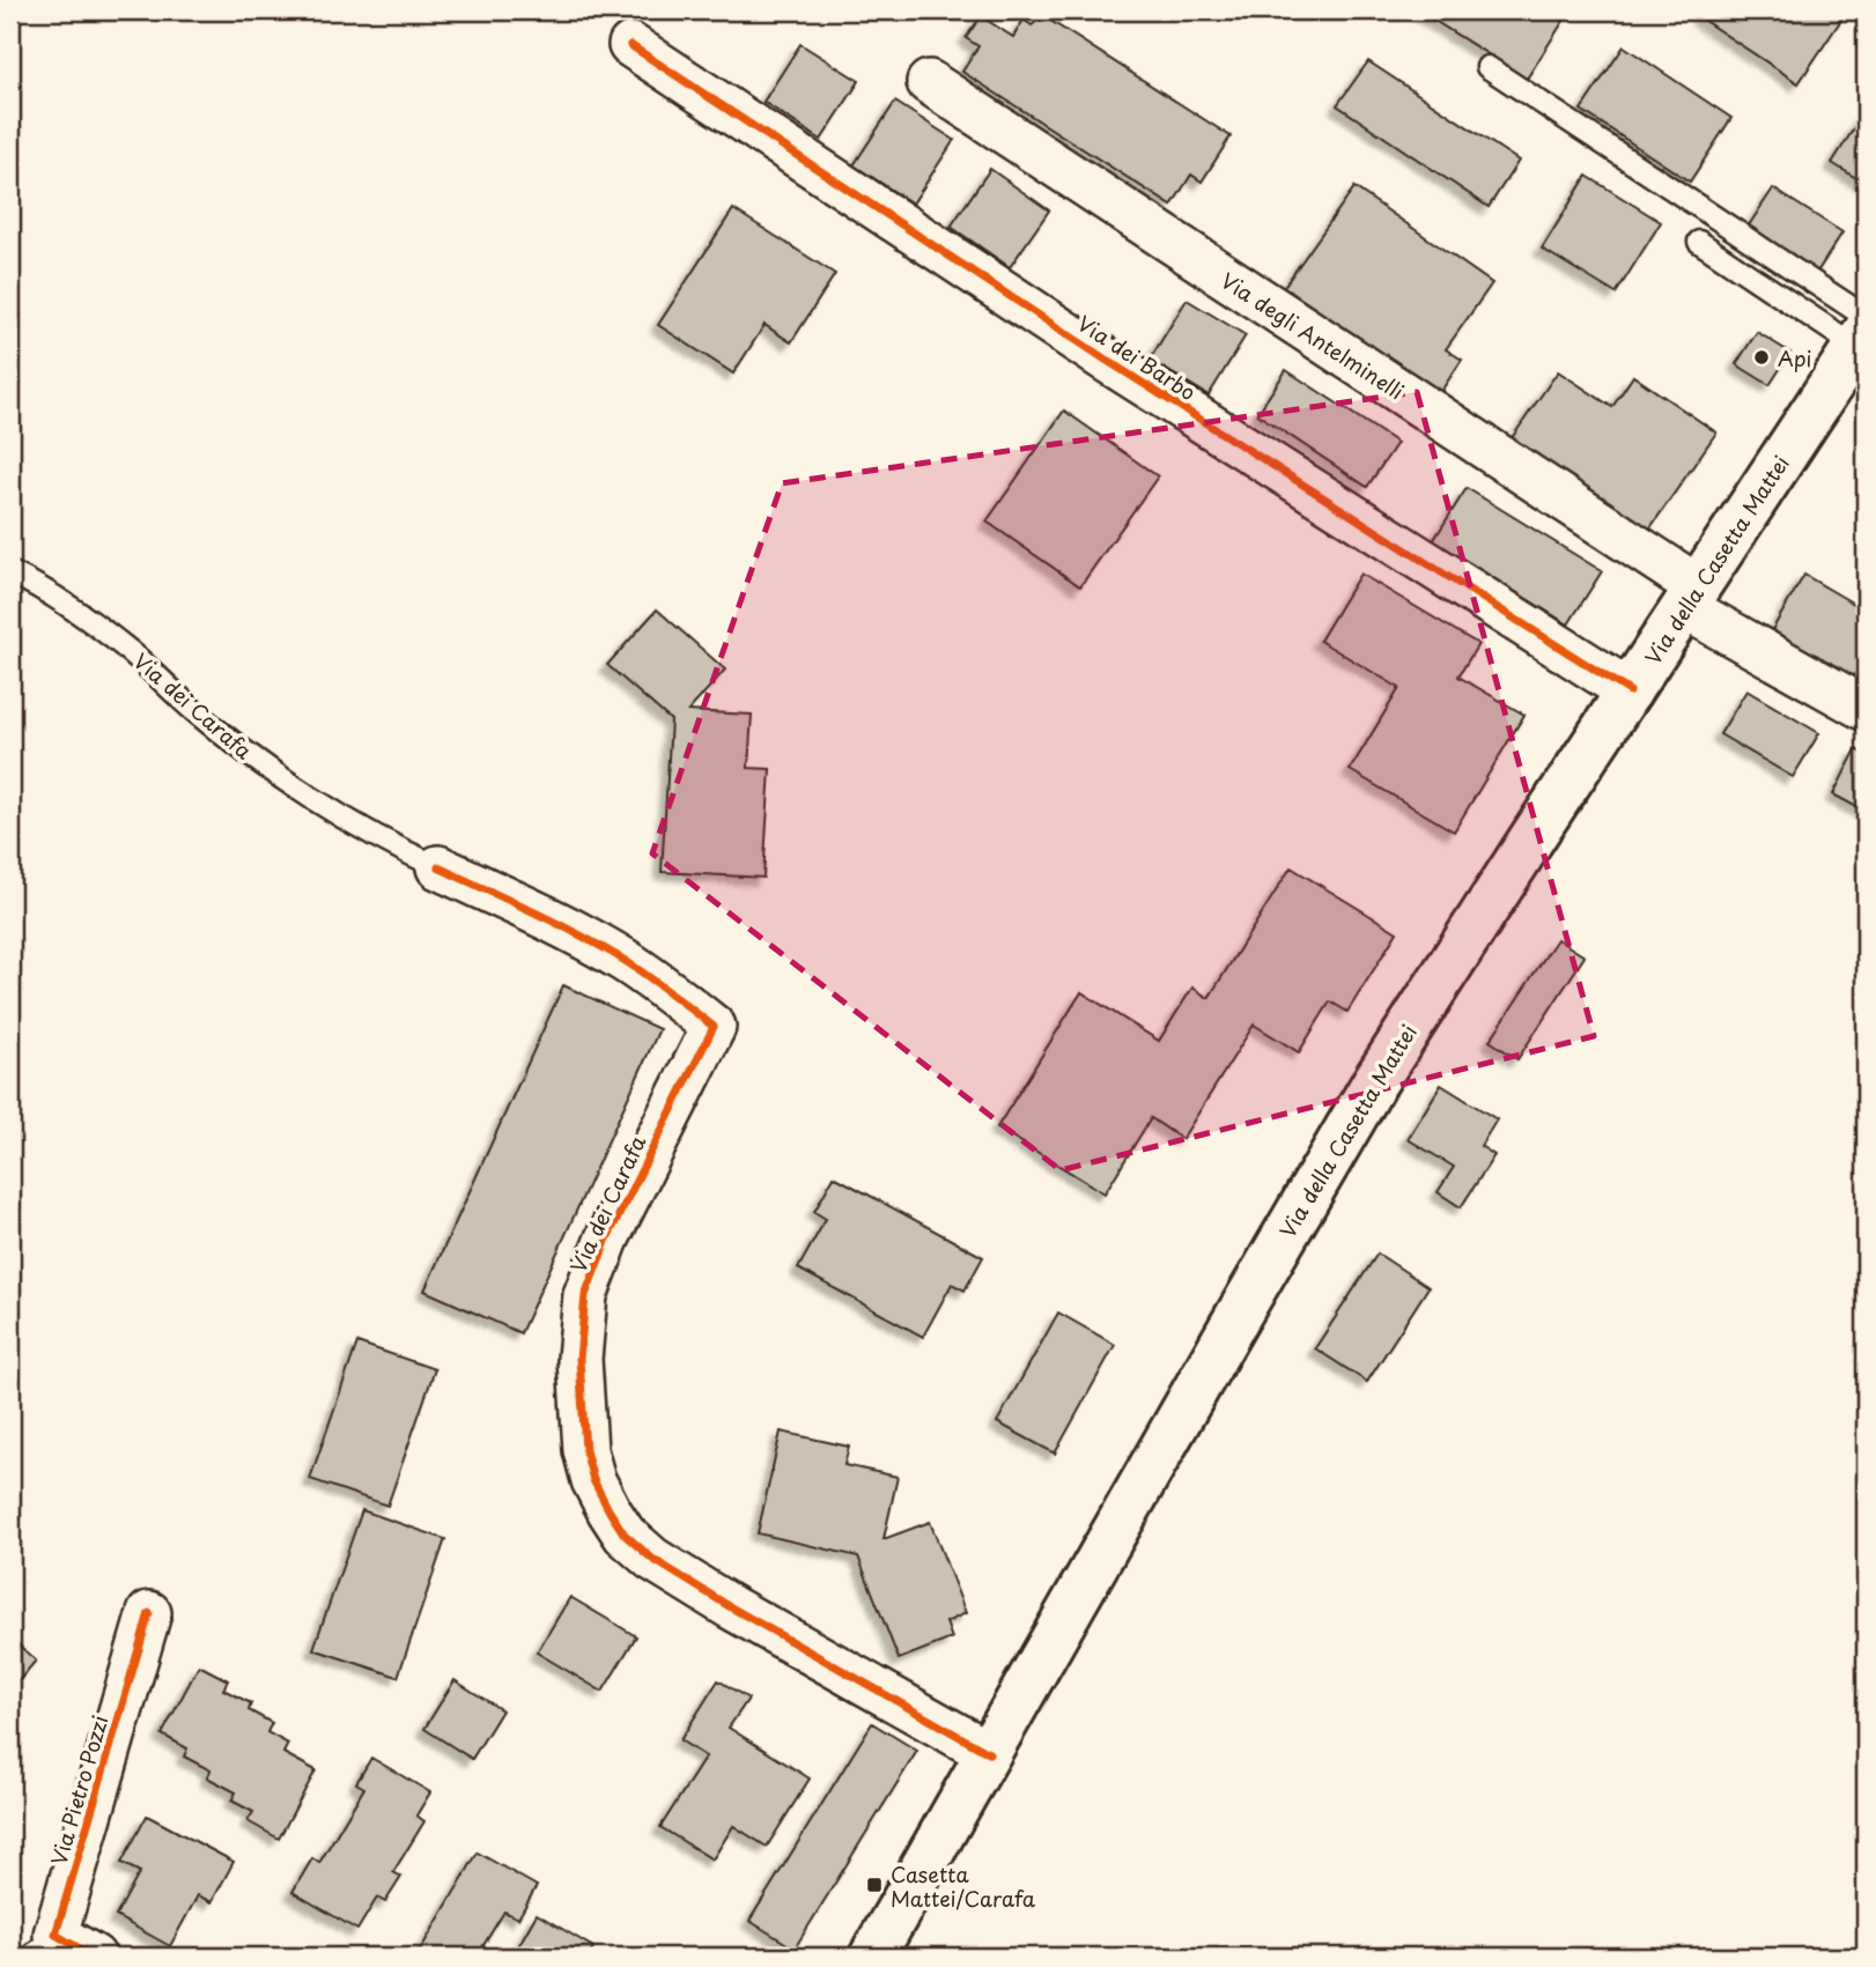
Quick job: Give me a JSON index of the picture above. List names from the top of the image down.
{
  "streets": {
    "main road": ["Via della Casetta Mattei"],
    "street": [
      "Via degli Antelminelli",
      "Via dei Barbo",
      "Via dei Carafa",
      "Via Pietro Pozzi"
    ]
  },
  "crossings": [
    ["Via degli Antelminelli", "Via della Casetta Mattei"],
    ["Via dei Barbo", "Via della Casetta Mattei"],
    ["Via della Casetta Mattei", "Via dei Carafa"]
  ],
  "places": {
    "other": ["Api"],
    "transit": ["Casetta Mattei/Carafa"]
  }
}
